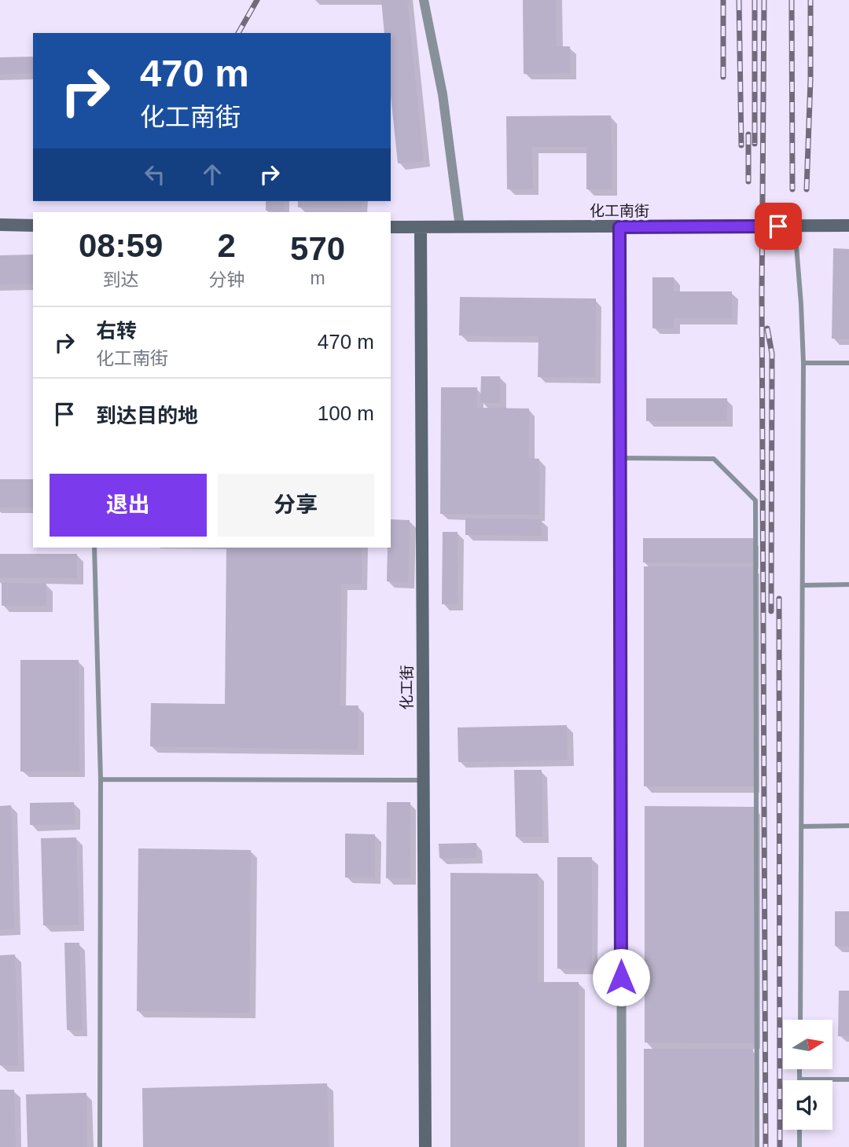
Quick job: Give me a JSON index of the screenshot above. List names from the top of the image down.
{
  "streets": {
    "street": ["化工南街", "化工街"]
  },
  "crossings": [
    ["化工南街", "化工街"]
  ],
  "north": "right",
  "page": {
    "turn": ["470 m", "化工南街"],
    "eta": [
      "08:59",
      "到达",
      "2",
      "分钟",
      "570",
      "m"
    ],
    "list": [
      {
        "name": "右转",
        "note": "化工南街",
        "value": "470 m"
      },
      {
        "name": "到达目的地",
        "value": "100 m"
      }
    ],
    "buttons": ["退出", "分享"]
  }
}
